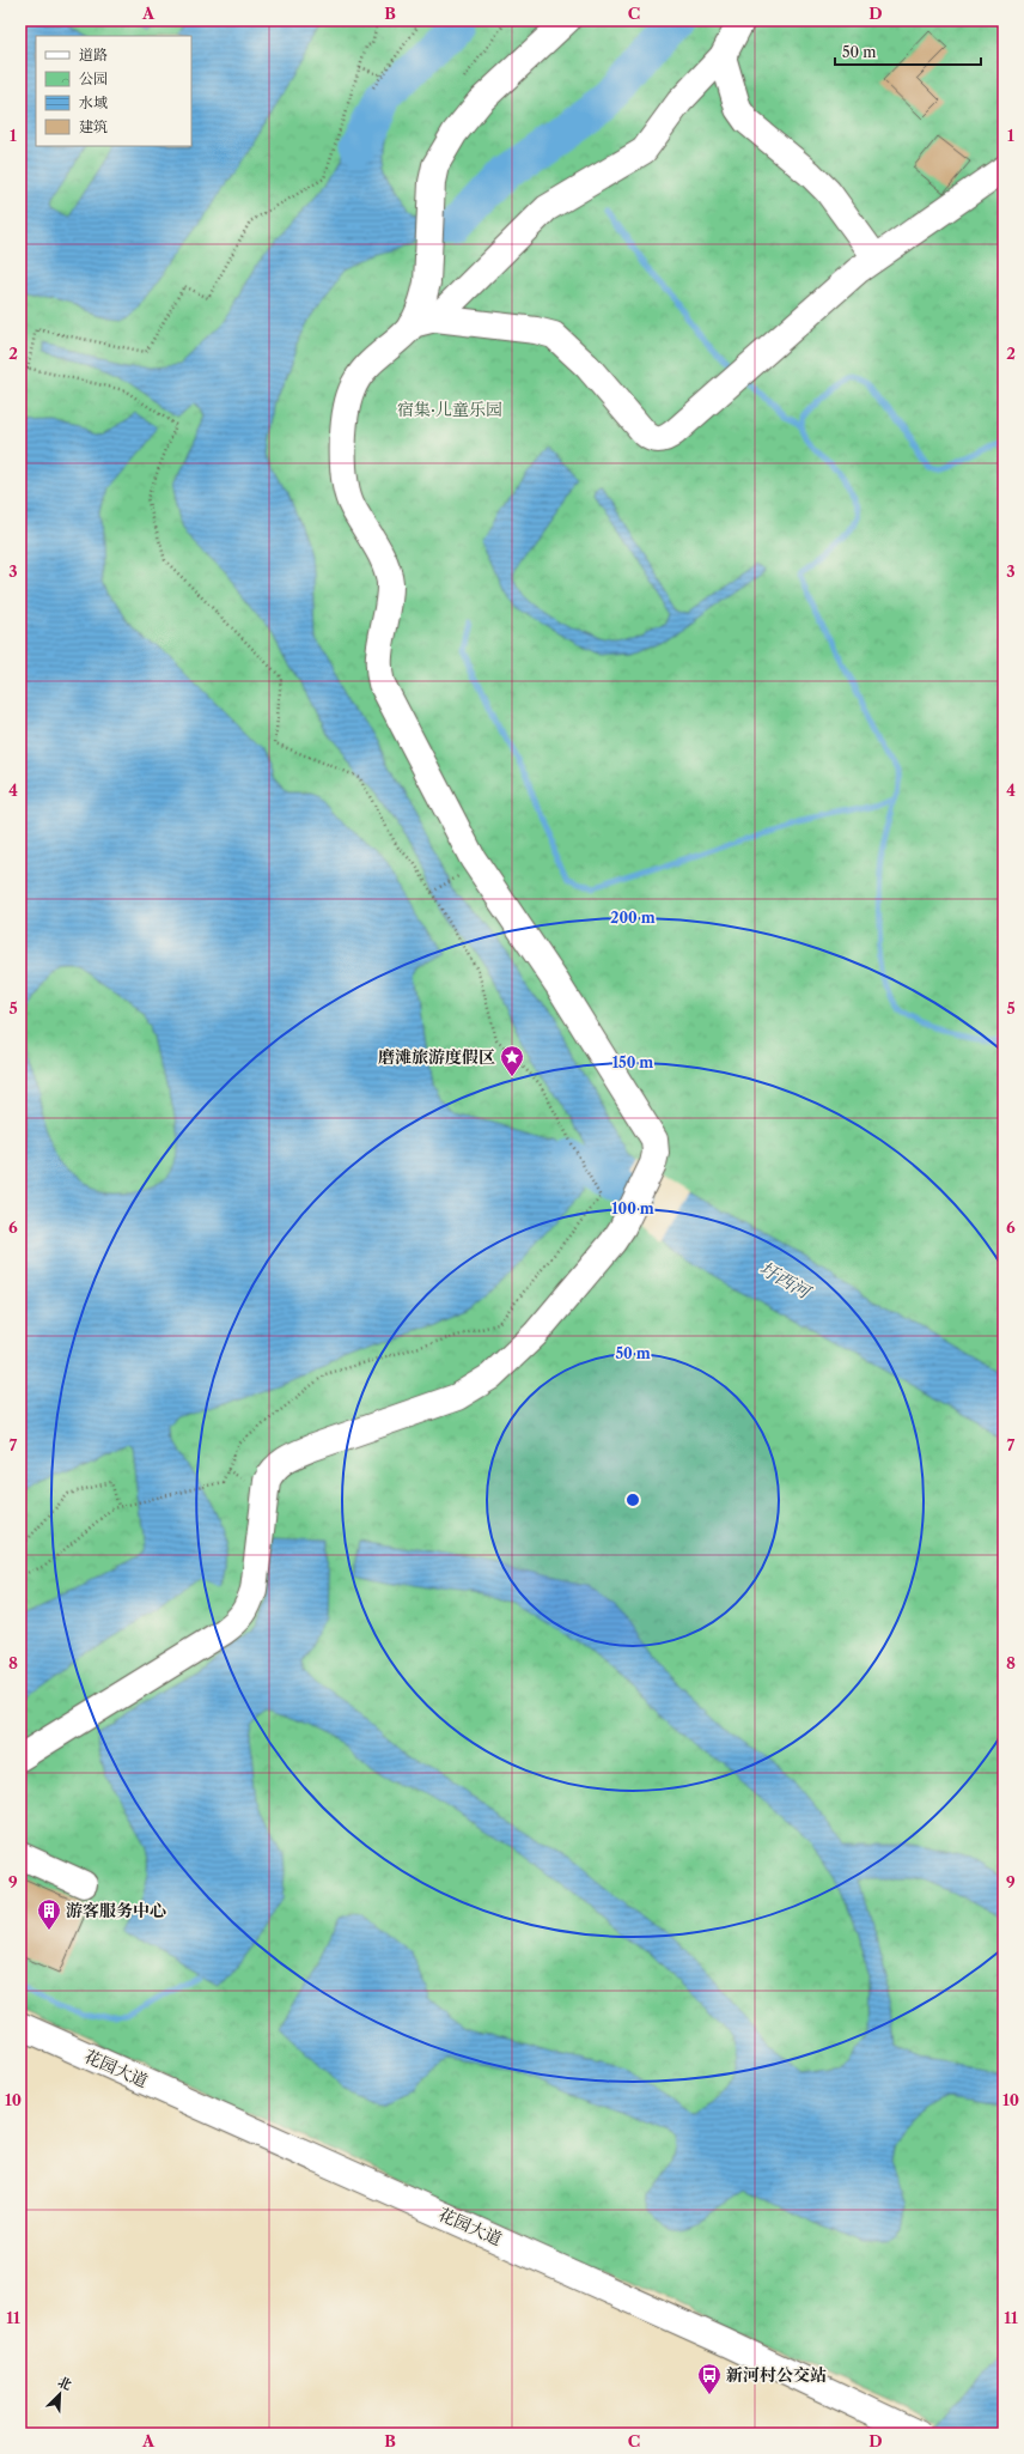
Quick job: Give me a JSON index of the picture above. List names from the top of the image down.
{
  "streets": {
    "main road": ["花园大道"]
  },
  "water": ["圩西河"],
  "parks": ["宿集·儿童乐园"],
  "places": {
    "place": ["磨滩旅游度假区"],
    "building": ["游客服务中心"],
    "bus stop": ["新河村公交站"]
  },
  "legend": [
    "道路",
    "公园",
    "水域",
    "建筑"
  ],
  "scale_bar": "50 m",
  "north": "top right",
  "grid": {
    "columns": [
      "A",
      "B",
      "C",
      "D"
    ],
    "rows": [
      "1",
      "2",
      "3",
      "4",
      "5",
      "6",
      "7",
      "8",
      "9",
      "10",
      "11"
    ]
  },
  "rings": [
    "200 m",
    "150 m",
    "100 m",
    "50 m"
  ]
}
